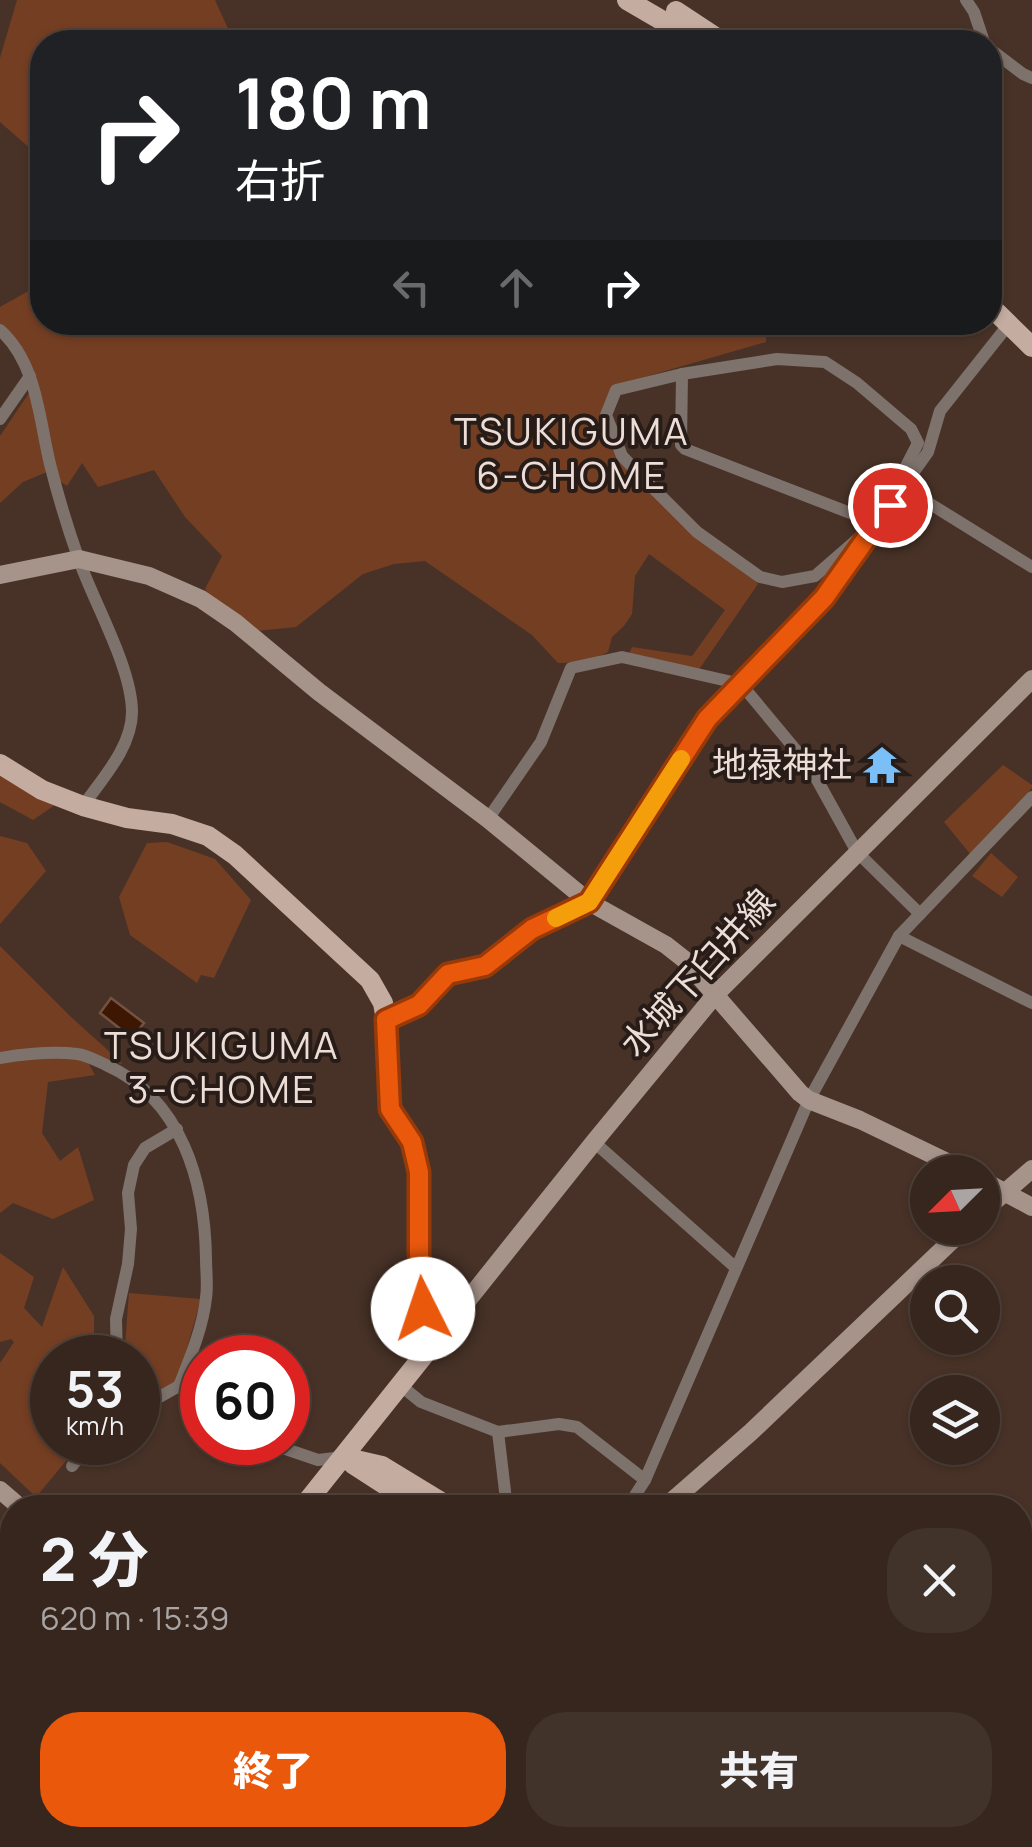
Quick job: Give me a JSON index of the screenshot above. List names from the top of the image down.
{
  "streets": {
    "main road": ["水城下臼井線"]
  },
  "districts": ["TSUKIGUMA 6-CHOME", "TSUKIGUMA 3-CHOME"],
  "places": {
    "temple": ["地禄神社"]
  },
  "north": "bottom left",
  "page": {
    "turn": ["180 m", "右折"],
    "speed": "53 km/h",
    "limit": "60",
    "heading": ["2 分", "620 m · 15:39"],
    "buttons": ["終了", "共有"]
  }
}
